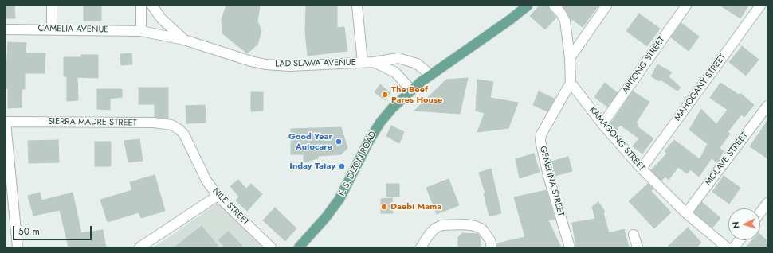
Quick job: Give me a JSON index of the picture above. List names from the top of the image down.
{
  "streets": {
    "main road": ["F. S. DIZON ROAD"],
    "street": [
      "CAMELIA AVENUE",
      "LADISLAWA AVENUE",
      "APITONG STREET",
      "MAHOGANY STREET",
      "SIERRA MADRE STREET",
      "KAMAGONG STREET",
      "MOLAVE STREET",
      "GEMELINA STREET",
      "NILE STREET"
    ]
  },
  "crossings": [
    ["CAMELIA AVENUE", "LADISLAWA AVENUE"],
    ["LADISLAWA AVENUE", "F. S. DIZON ROAD"],
    ["APITONG STREET", "KAMAGONG STREET"],
    ["MAHOGANY STREET", "KAMAGONG STREET"],
    ["SIERRA MADRE STREET", "NILE STREET"],
    ["KAMAGONG STREET", "MOLAVE STREET"],
    ["KAMAGONG STREET", "GEMELINA STREET"]
  ],
  "places": [
    "The Beef Pares House",
    "Good Year Autocare",
    "Inday Tatay",
    "Daebi Mama"
  ],
  "scale_bar": "50 m",
  "north": "left"
}
